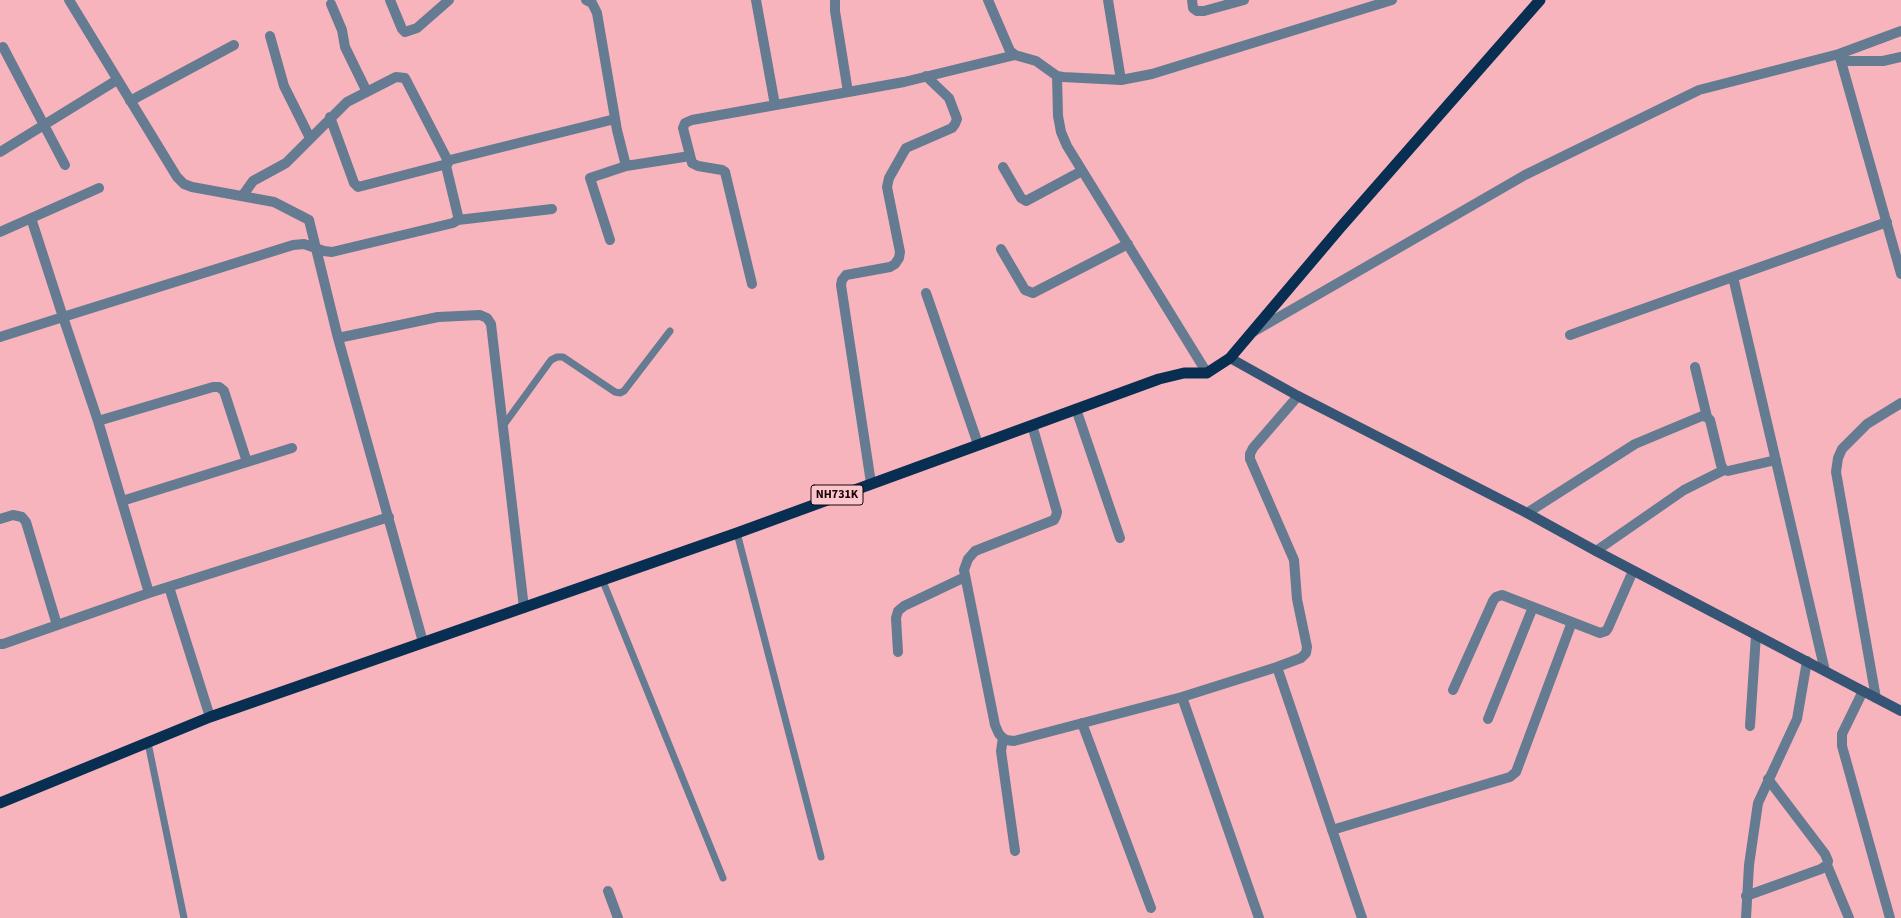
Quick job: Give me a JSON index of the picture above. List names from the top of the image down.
{
  "streets": {
    "highway": ["NH731K"]
  }
}
